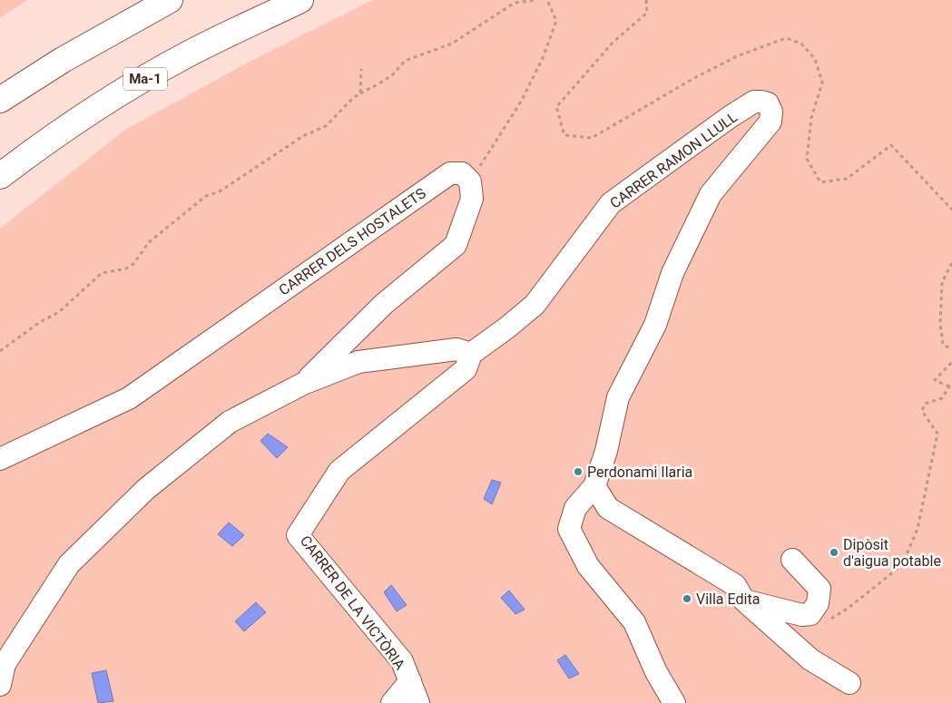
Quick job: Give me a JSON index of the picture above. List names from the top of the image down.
{
  "streets": {
    "highway": ["Ma-1"],
    "street": ["CARRER RAMON LLULL", "CARRER DELS HOSTALETS", "CARRER DE LA VICTÒRIA"]
  },
  "crossings": [
    ["CARRER RAMON LLULL", "CARRER DE LA VICTÒRIA"]
  ],
  "places": ["Perdonami Ilaria", "Dipòsit d'aigua potable", "Villa Edita"]
}
